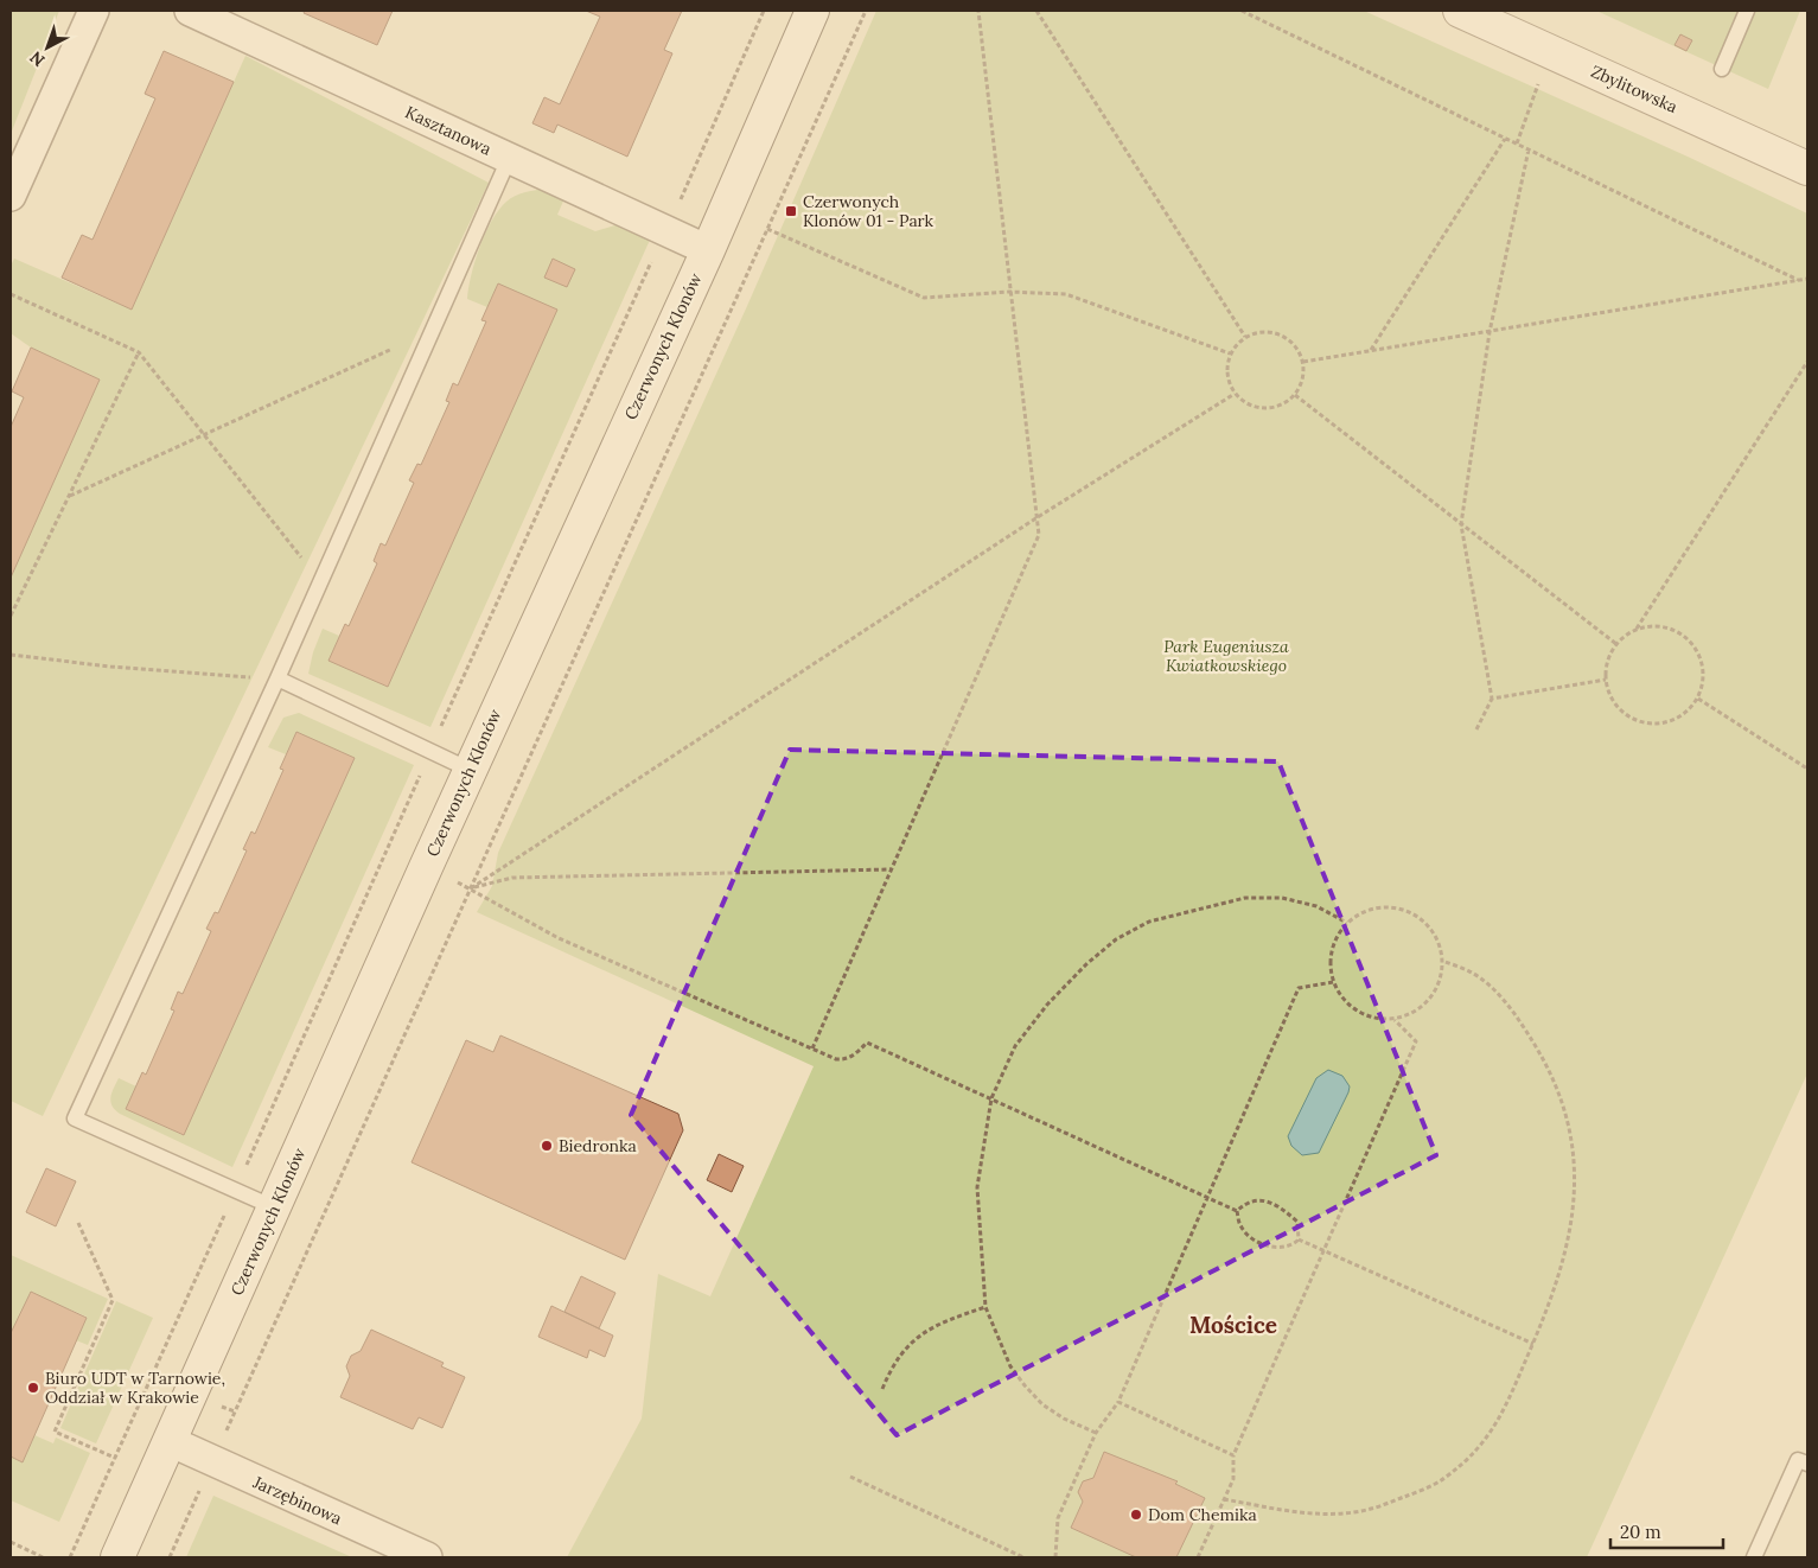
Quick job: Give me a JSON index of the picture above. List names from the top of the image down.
{
  "streets": {
    "main road": ["Zbylitowska", "Czerwonych Klonów"],
    "street": ["Kasztanowa", "Jarzębinowa"]
  },
  "crossings": [
    ["Kasztanowa", "Czerwonych Klonów"],
    ["Czerwonych Klonów", "Jarzębinowa"]
  ],
  "districts": ["Mościce"],
  "parks": ["Park Eugeniusza Kwiatkowskiego"],
  "places": {
    "transit": ["Czerwonych Klonów 01 - Park"],
    "other": ["Biedronka", "Biuro UDT w Tarnowie, Oddział w Krakowie", "Dom Chemika"]
  },
  "scale_bar": "20 m",
  "north": "bottom left"
}
